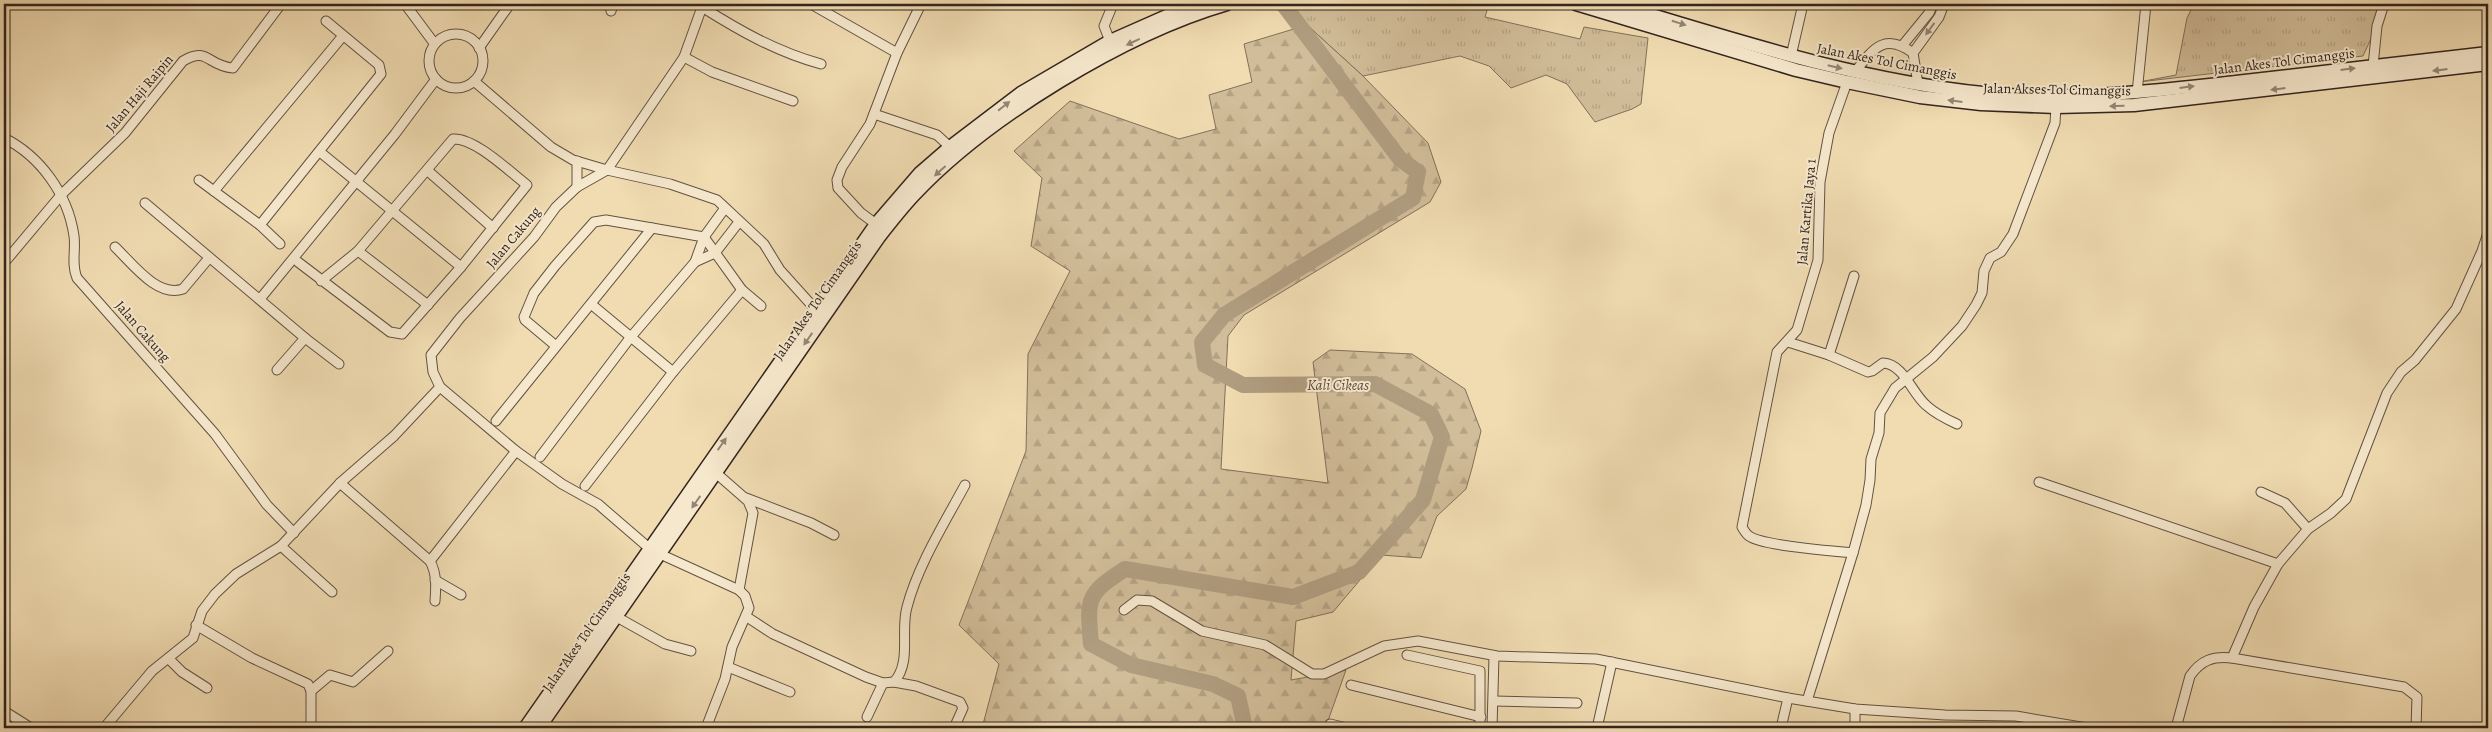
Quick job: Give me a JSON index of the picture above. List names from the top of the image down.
{
  "streets": {
    "main road": ["Jalan Akes Tol Cimanggis", "Jalan Akses Tol Cimanggis"],
    "street": ["Jalan Haji Raipin", "Jalan Kartika Jaya 1", "Jalan Cakung"]
  },
  "crossings": [
    ["Jalan Akes Tol Cimanggis", "Jalan Akses Tol Cimanggis"],
    ["Jalan Akes Tol Cimanggis", "Jalan Kartika Jaya 1"],
    ["Jalan Akses Tol Cimanggis", "Jalan Kartika Jaya 1"],
    ["Jalan Haji Raipin", "Jalan Cakung"]
  ],
  "one_way": ["Jalan Akses Tol Cimanggis"],
  "water": ["Kali Cikeas"]
}
